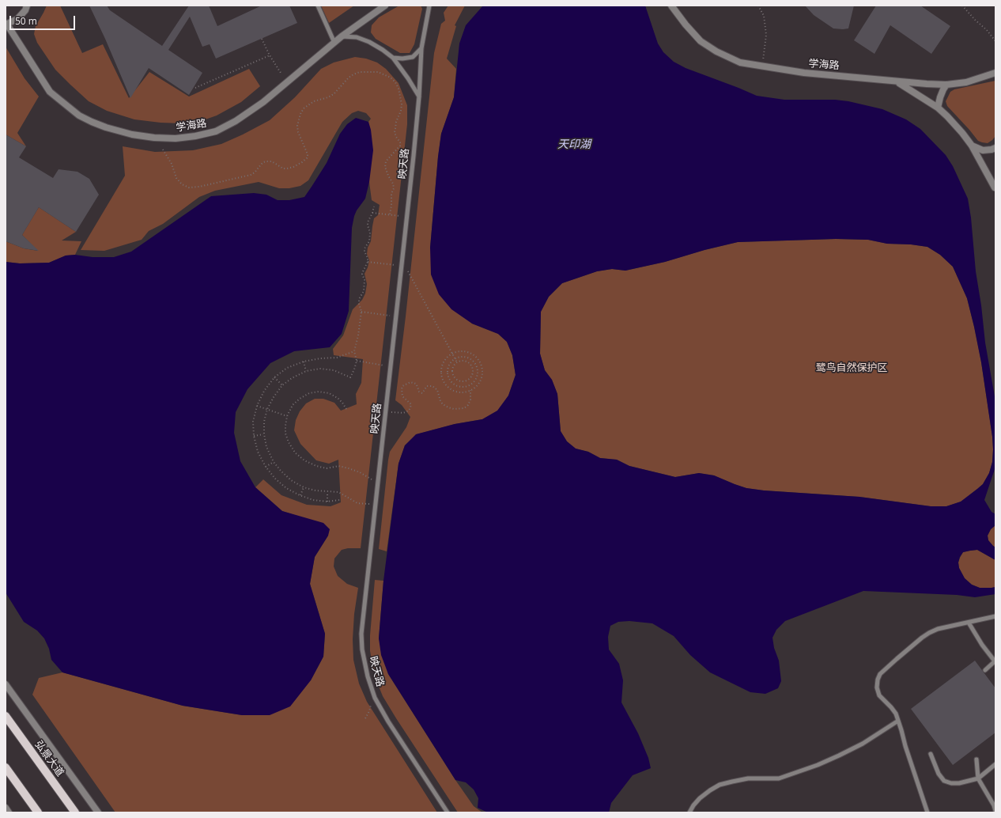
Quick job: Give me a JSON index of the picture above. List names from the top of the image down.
{
  "streets": {
    "main road": ["弘景大道"],
    "street": ["学海路"],
    "lane": ["映天路"]
  },
  "water": ["天印湖"],
  "parks": ["鹭鸟自然保护区"],
  "scale_bar": "50 m"
}
